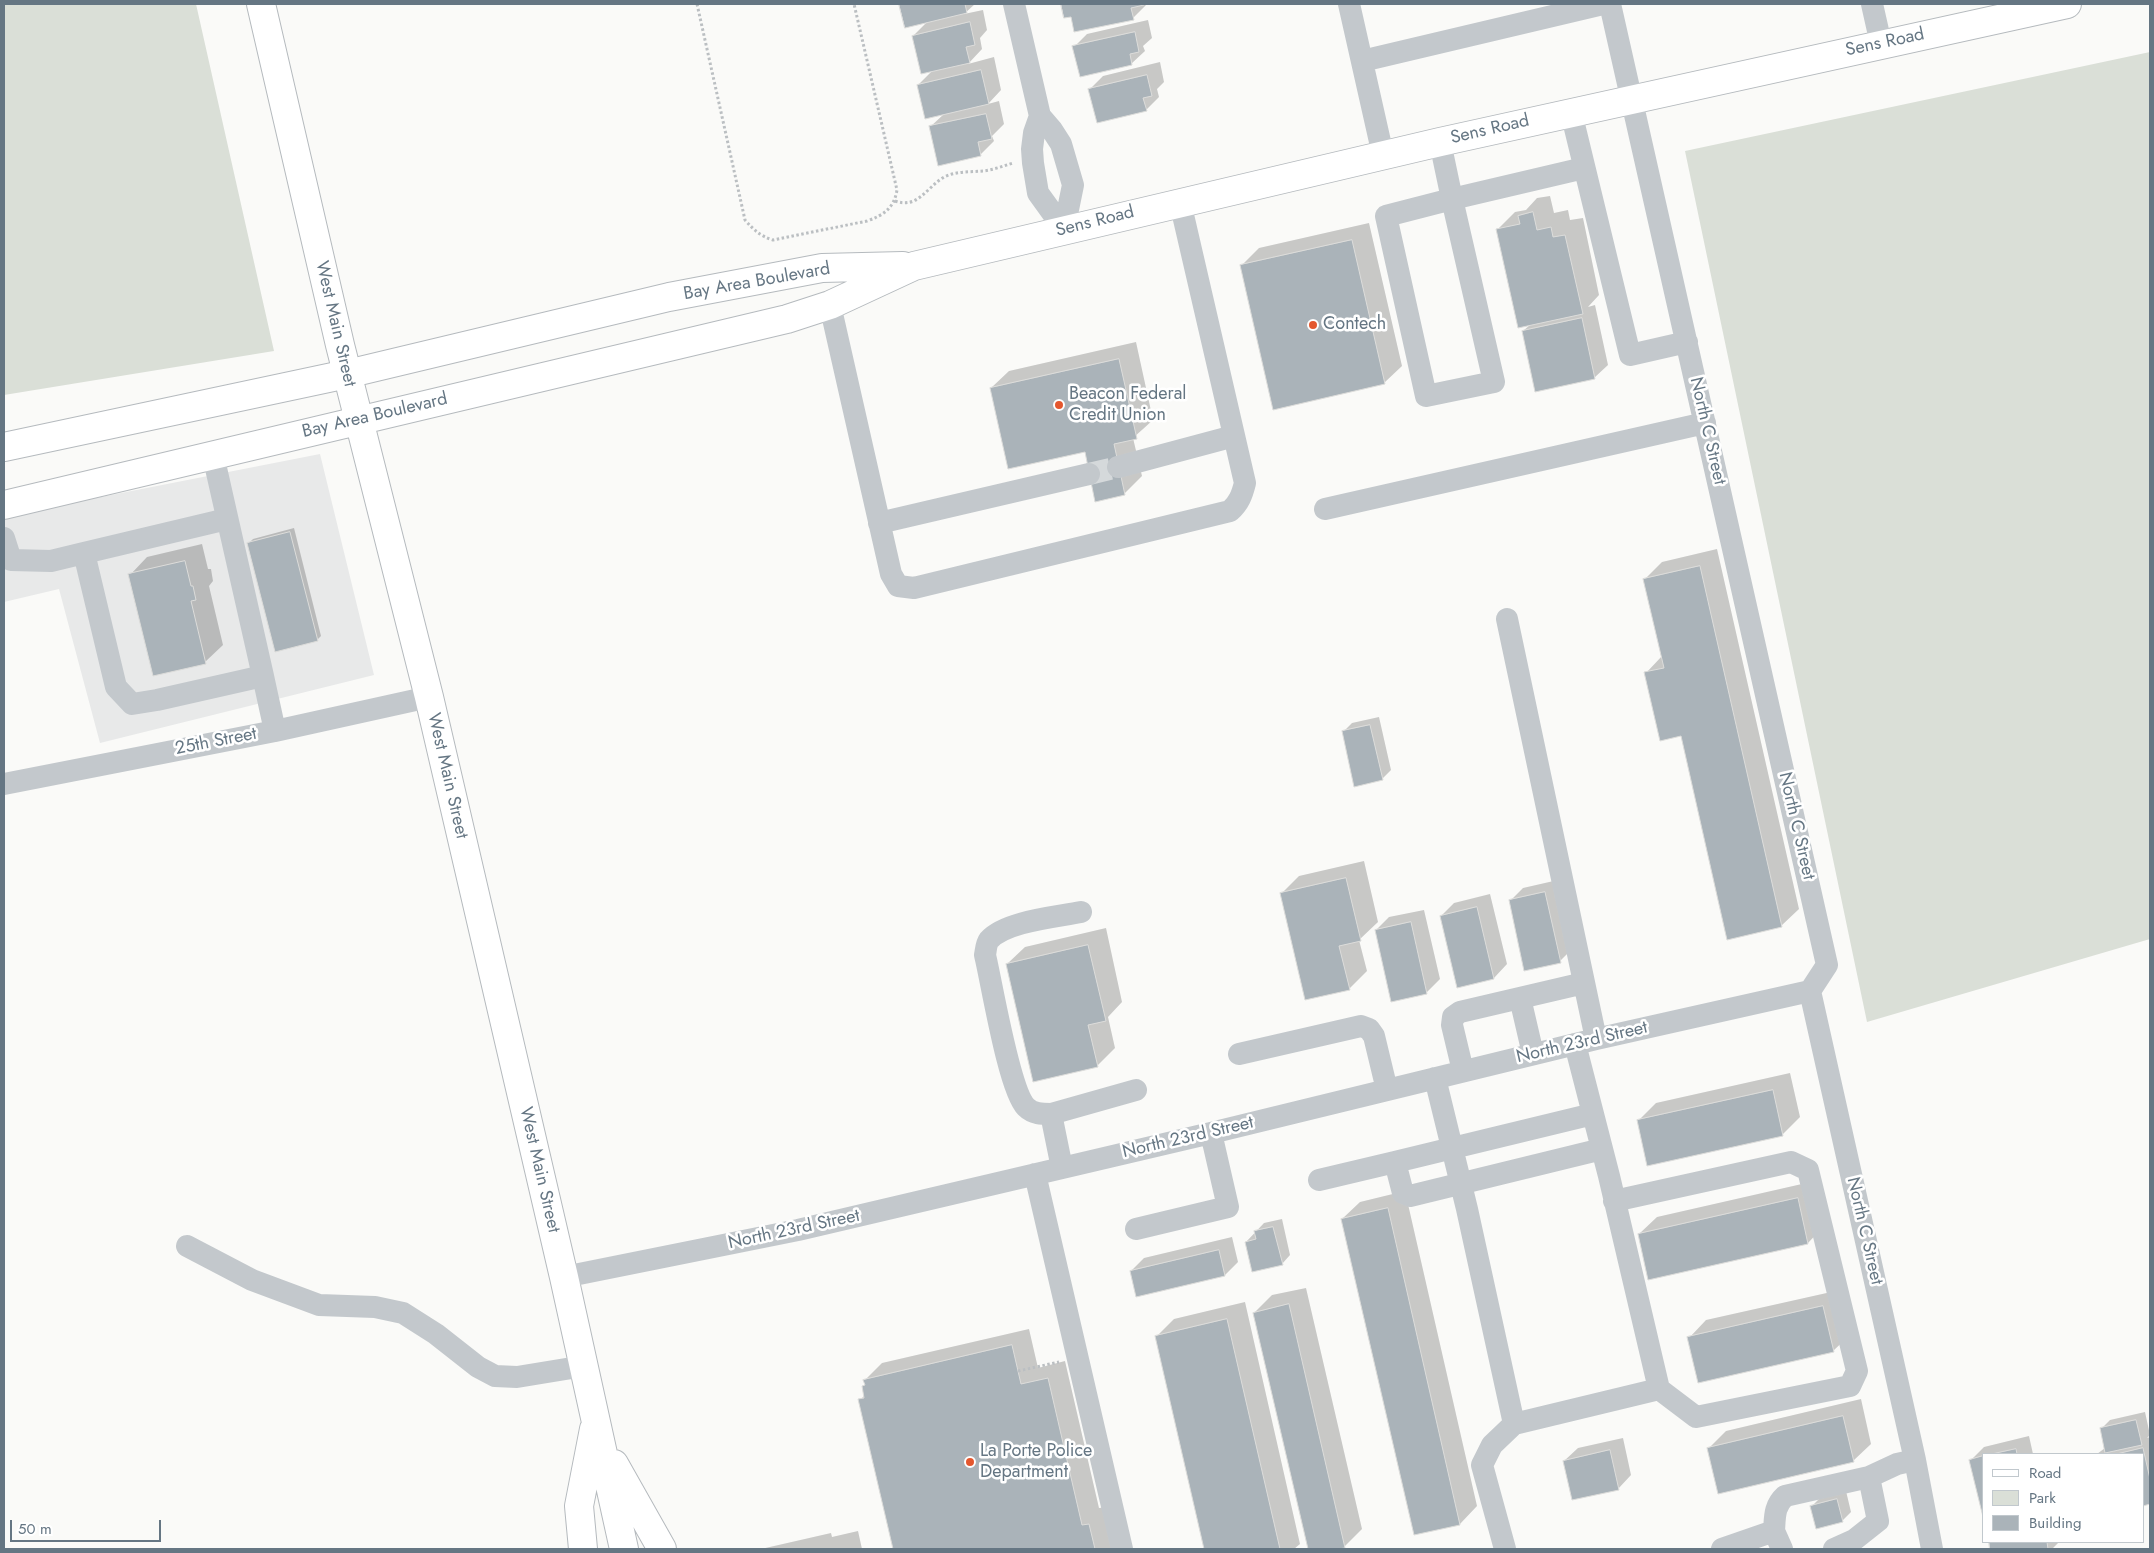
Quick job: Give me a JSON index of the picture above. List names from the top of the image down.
{
  "streets": {
    "main road": ["Sens Road", "Bay Area Boulevard", "West Main Street"],
    "street": ["North C Street", "25th Street", "North 23rd Street"]
  },
  "crossings": [
    ["Sens Road", "Bay Area Boulevard"],
    ["Sens Road", "North C Street"],
    ["Bay Area Boulevard", "West Main Street"],
    ["West Main Street", "25th Street"],
    ["West Main Street", "North 23rd Street"],
    ["North C Street", "North 23rd Street"]
  ],
  "places": ["Contech", "Beacon Federal Credit Union", "La Porte Police Department"],
  "legend": ["Road", "Park", "Building"],
  "scale_bar": "50 m"
}
